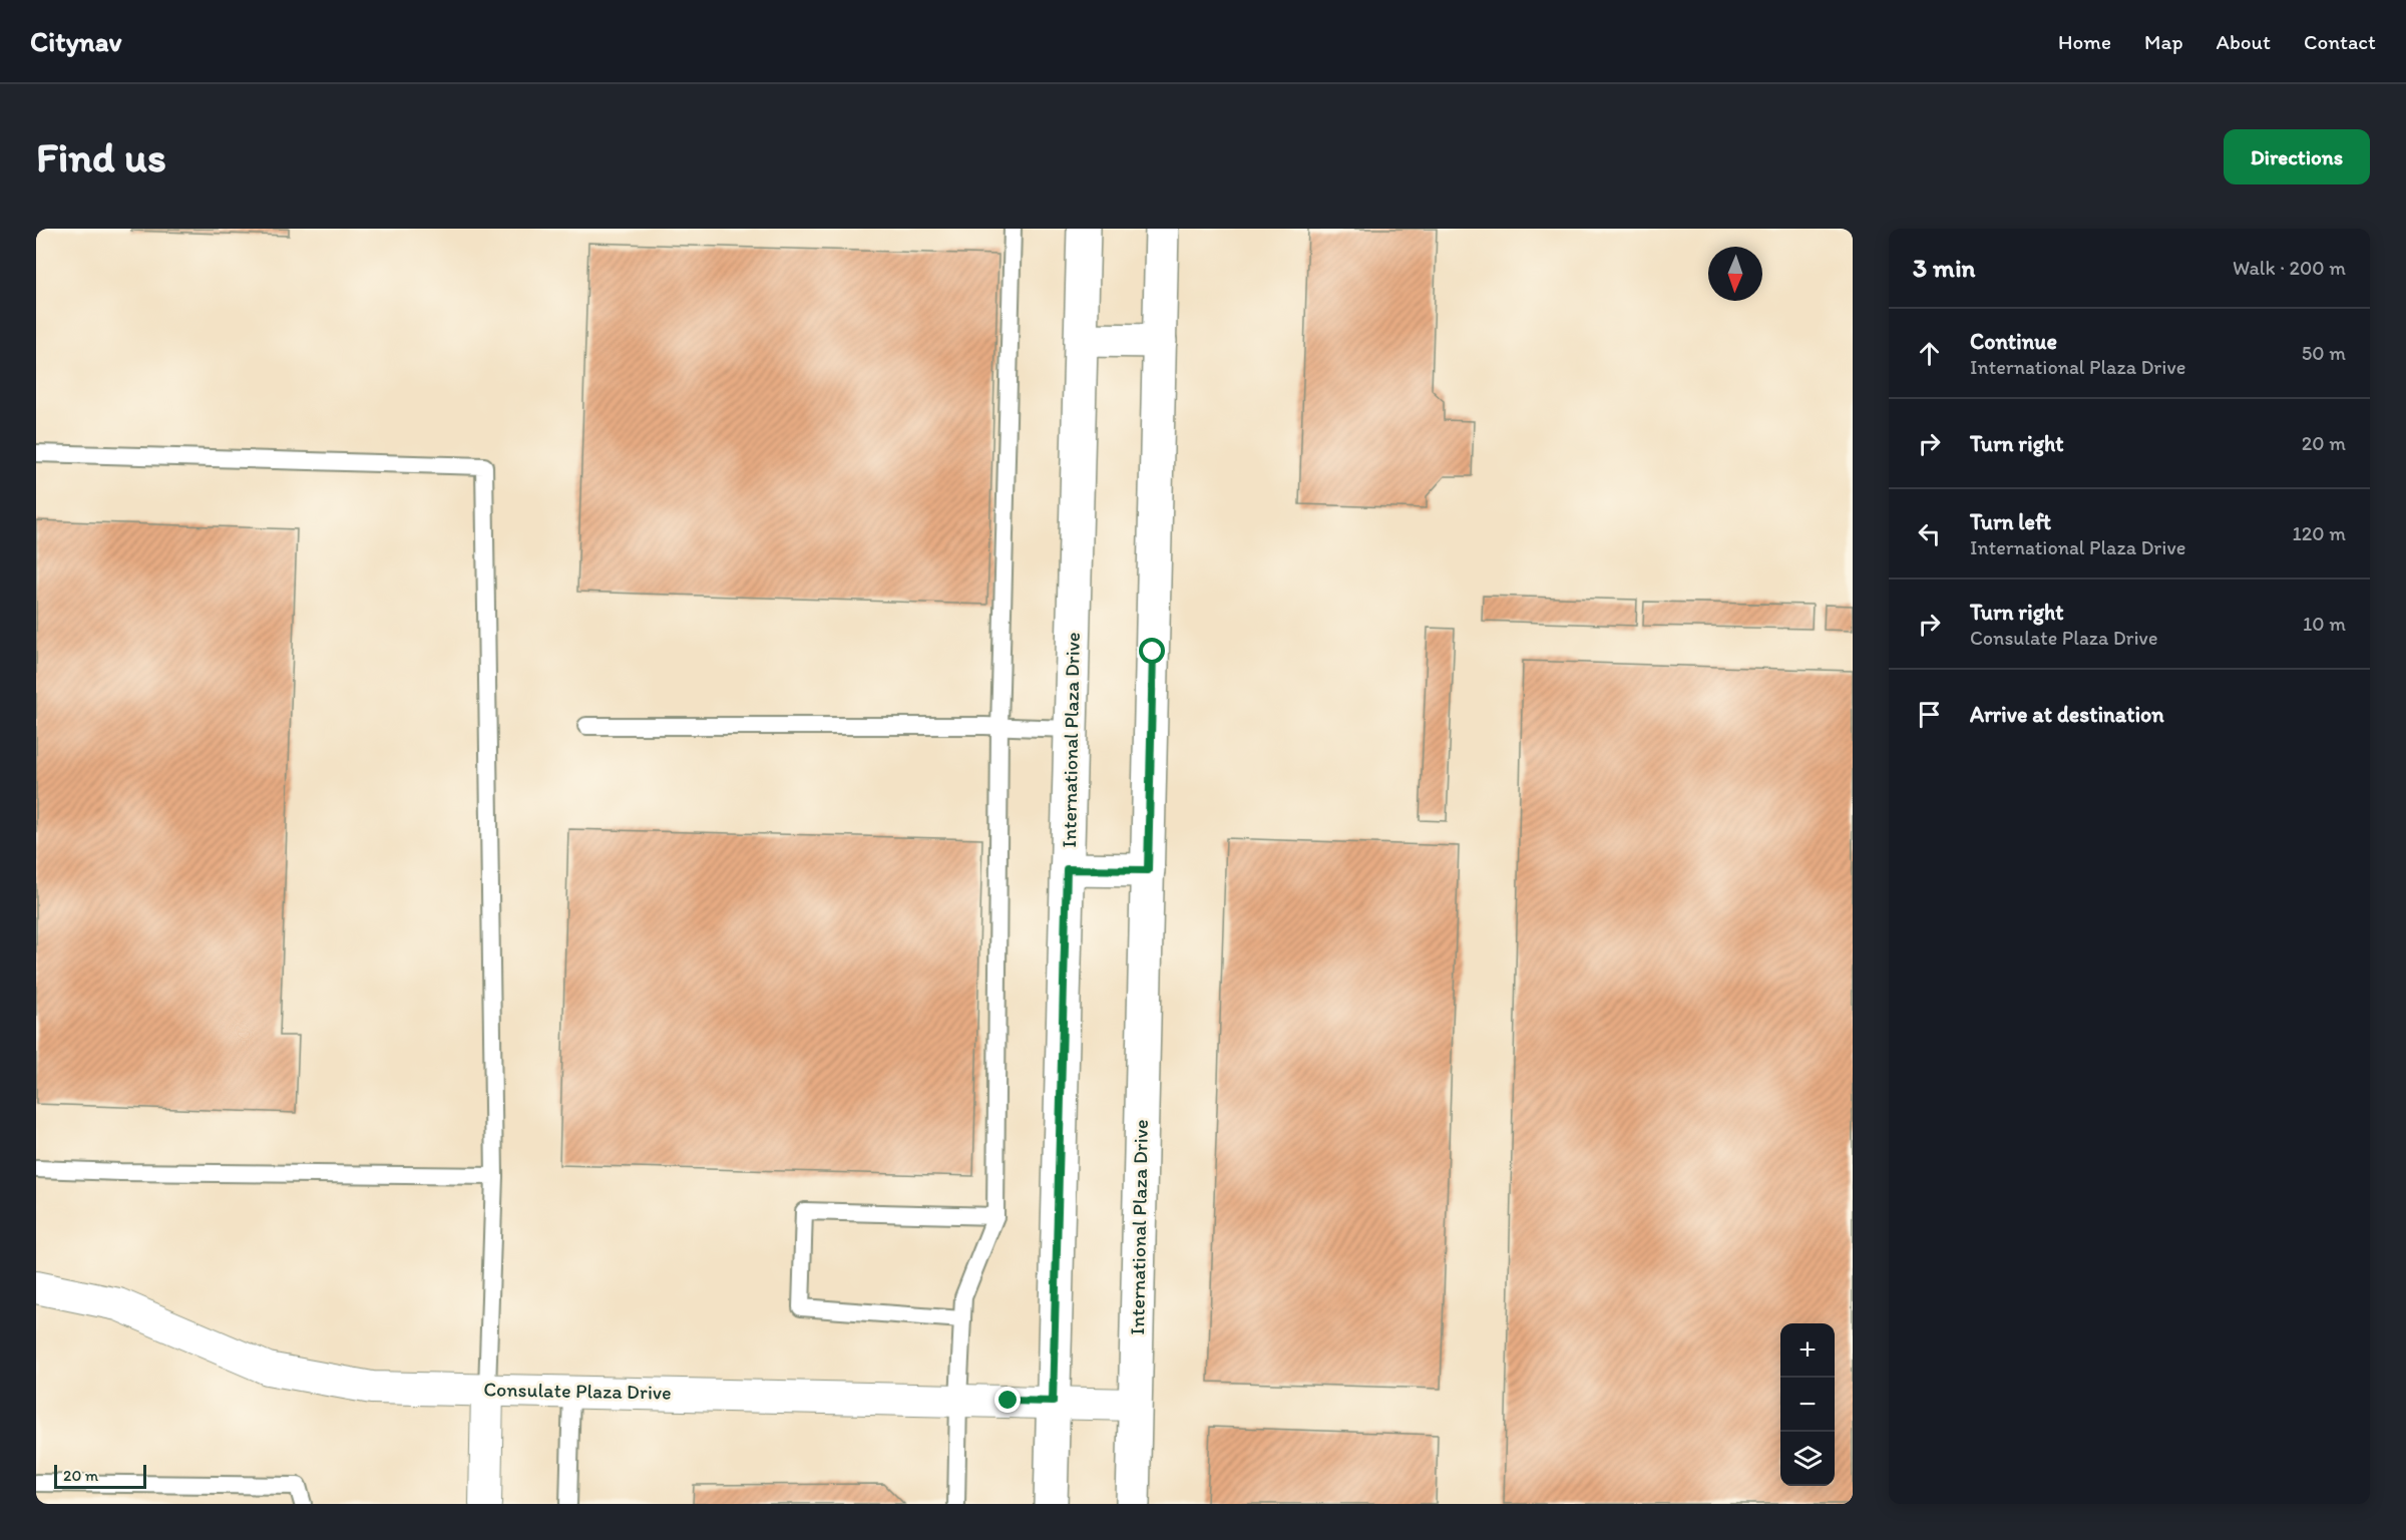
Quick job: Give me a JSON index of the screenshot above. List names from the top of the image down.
{
  "streets": {
    "street": ["International Plaza Drive", "Consulate Plaza Drive"]
  },
  "crossings": [
    ["International Plaza Drive", "Consulate Plaza Drive"]
  ],
  "scale_bar": "20 m",
  "north": "bottom",
  "page": {
    "header": "Citynav",
    "nav": [
      "Home",
      "Map",
      "About",
      "Contact"
    ],
    "buttons": "Directions",
    "title": "Find us",
    "heading": ["3 min", "Walk · 200 m"],
    "list": [
      ["Continue", "International Plaza Drive", "50 m"],
      ["Turn right", "20 m"],
      ["Turn left", "International Plaza Drive", "120 m"],
      ["Turn right", "Consulate Plaza Drive", "10 m"],
      "Arrive at destination"
    ],
    "map_buttons": ["+", "−"],
    "scale": "20 m"
  }
}
